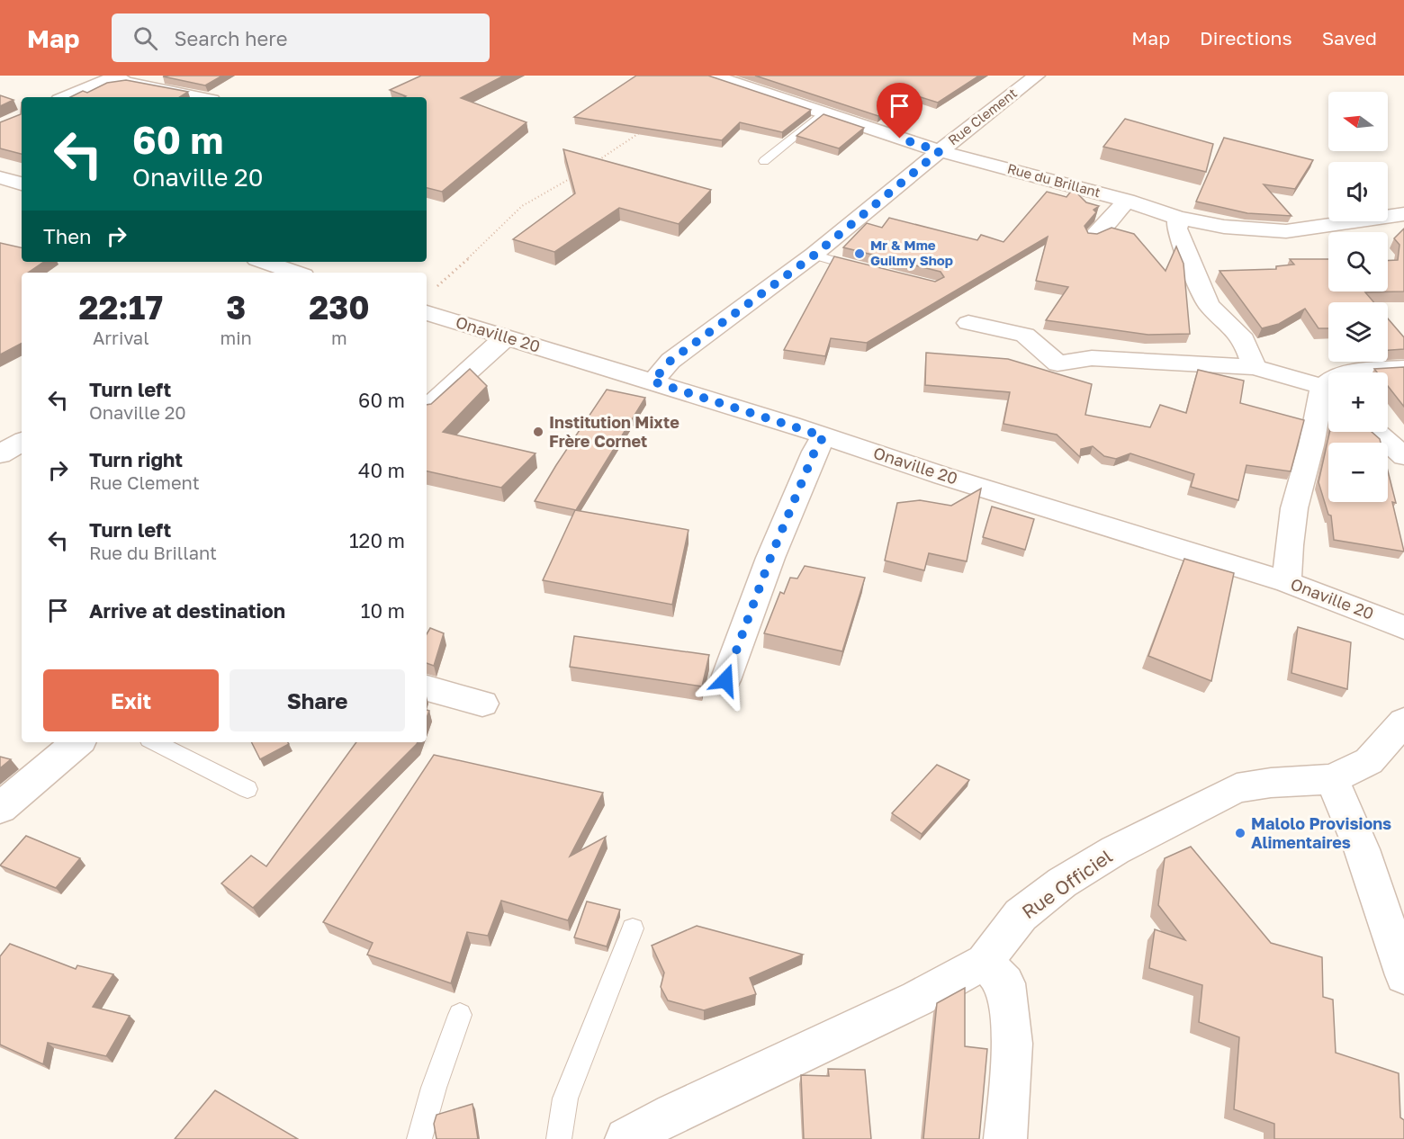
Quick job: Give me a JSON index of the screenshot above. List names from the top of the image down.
{
  "streets": {
    "street": [
      "Rue Clement",
      "Rue du Brillant",
      "Onaville 20",
      "Rue Officiel"
    ]
  },
  "crossings": [
    ["Rue Clement", "Rue du Brillant"],
    ["Rue Clement", "Onaville 20"]
  ],
  "places": ["Mr & Mme Guilmy Shop", "Institution Mixte Frère Cornet", "Malolo Provisions Alimentaires"],
  "north": "left",
  "page": {
    "header": "Map",
    "search": "Search here",
    "nav": ["Map", "Directions", "Saved"],
    "map_buttons": ["+", "−"],
    "turn": ["60 m", "Onaville 20"],
    "then": "Then",
    "eta": [
      "22:17",
      "Arrival",
      "3",
      "min",
      "230",
      "m"
    ],
    "list": [
      {
        "name": "Turn left",
        "note": "Onaville 20",
        "value": "60 m"
      },
      {
        "name": "Turn right",
        "note": "Rue Clement",
        "value": "40 m"
      },
      {
        "name": "Turn left",
        "note": "Rue du Brillant",
        "value": "120 m"
      },
      {
        "name": "Arrive at destination",
        "value": "10 m"
      }
    ],
    "buttons": ["Exit", "Share"]
  }
}
